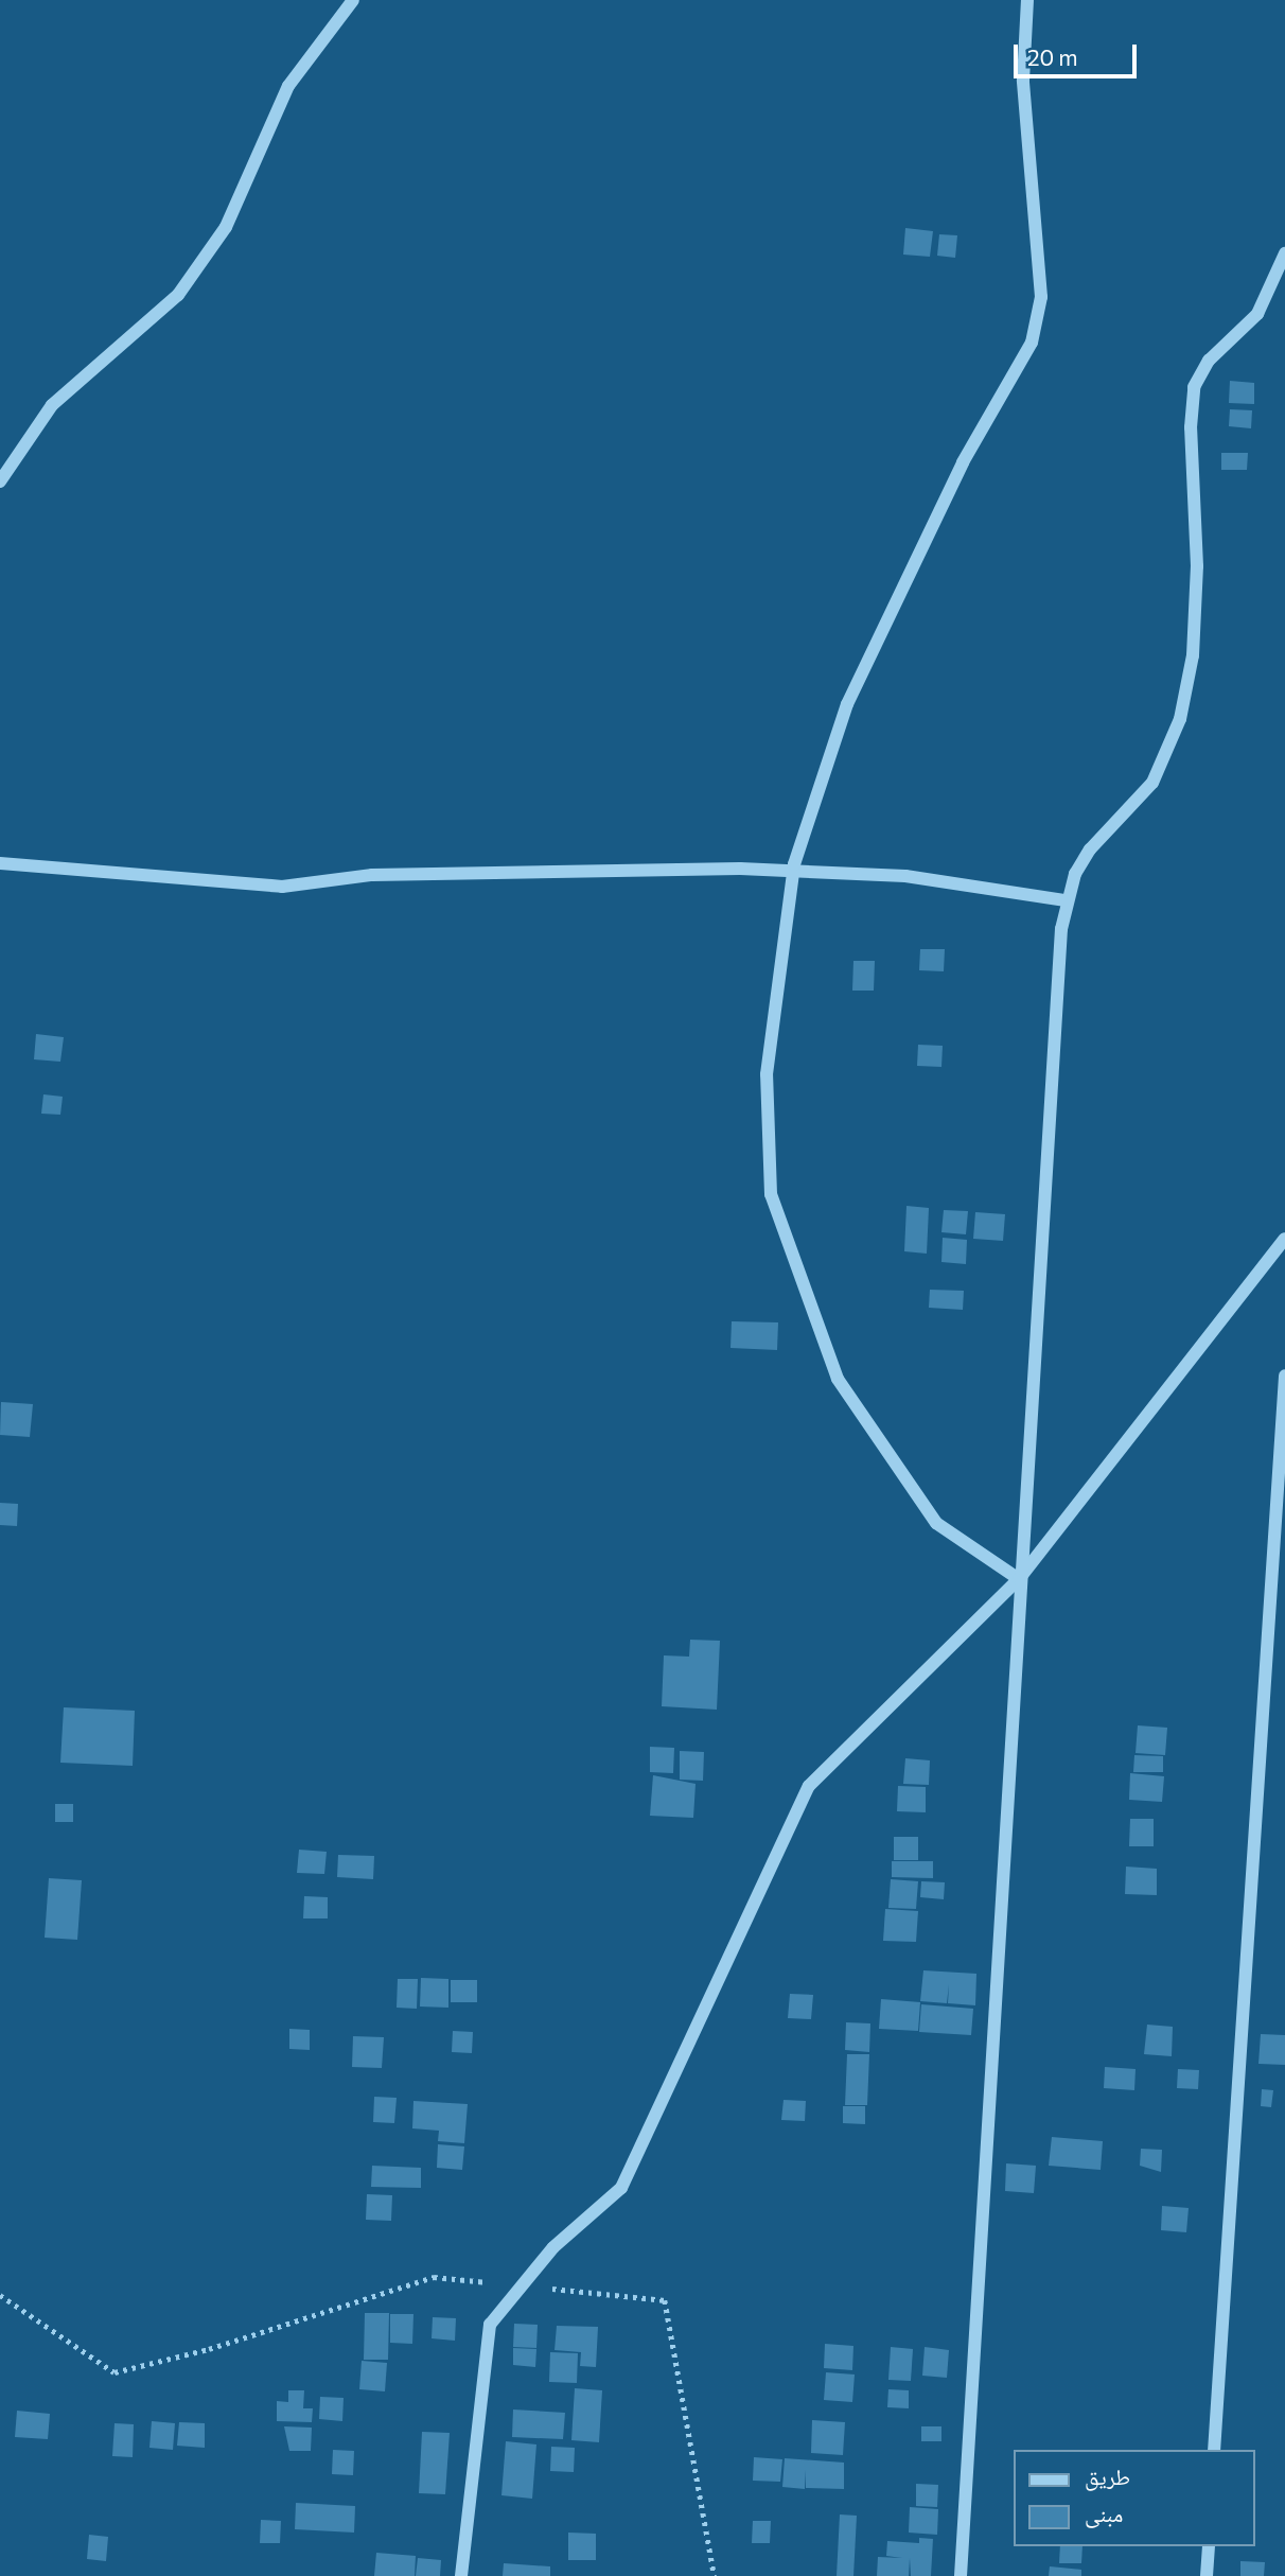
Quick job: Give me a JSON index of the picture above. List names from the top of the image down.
{
  "legend": ["طريق", "مبنى"],
  "scale_bar": "20 m"
}
